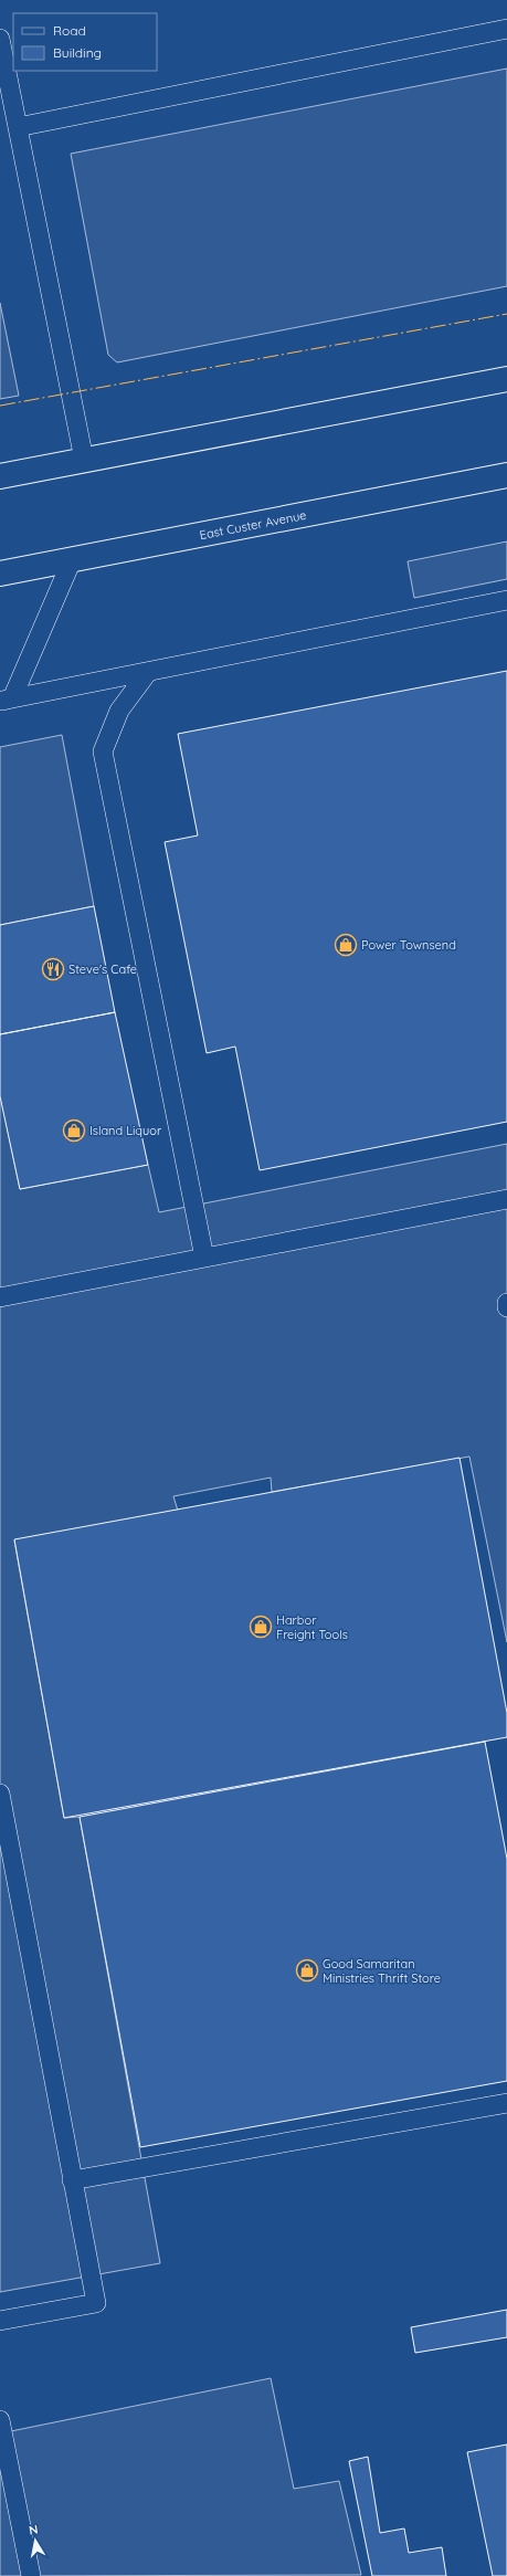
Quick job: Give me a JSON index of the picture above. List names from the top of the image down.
{
  "streets": {
    "main road": ["East Custer Avenue"]
  },
  "places": {
    "shop": [
      "Power Townsend",
      "Island Liquor",
      "Harbor Freight Tools",
      "Good Samaritan Ministries Thrift Store"
    ],
    "restaurant": ["Steve's Cafe"]
  },
  "legend": ["Road", "Building"],
  "north": "top"
}
